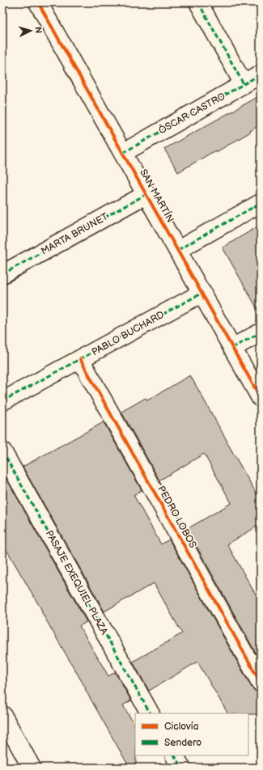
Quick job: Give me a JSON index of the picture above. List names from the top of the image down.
{
  "streets": {
    "street": [
      "ÓSCAR CASTRO",
      "SAN MARTÍN",
      "MARTA BRUNET",
      "PABLO BUCHARD",
      "PEDRO LOBOS",
      "PASAJE EXEQUIEL PLAZA"
    ]
  },
  "crossings": [
    ["ÓSCAR CASTRO", "SAN MARTÍN"],
    ["SAN MARTÍN", "MARTA BRUNET"],
    ["SAN MARTÍN", "PABLO BUCHARD"],
    ["PABLO BUCHARD", "PEDRO LOBOS"]
  ],
  "legend": ["Ciclovía", "Sendero"],
  "north": "right"
}
